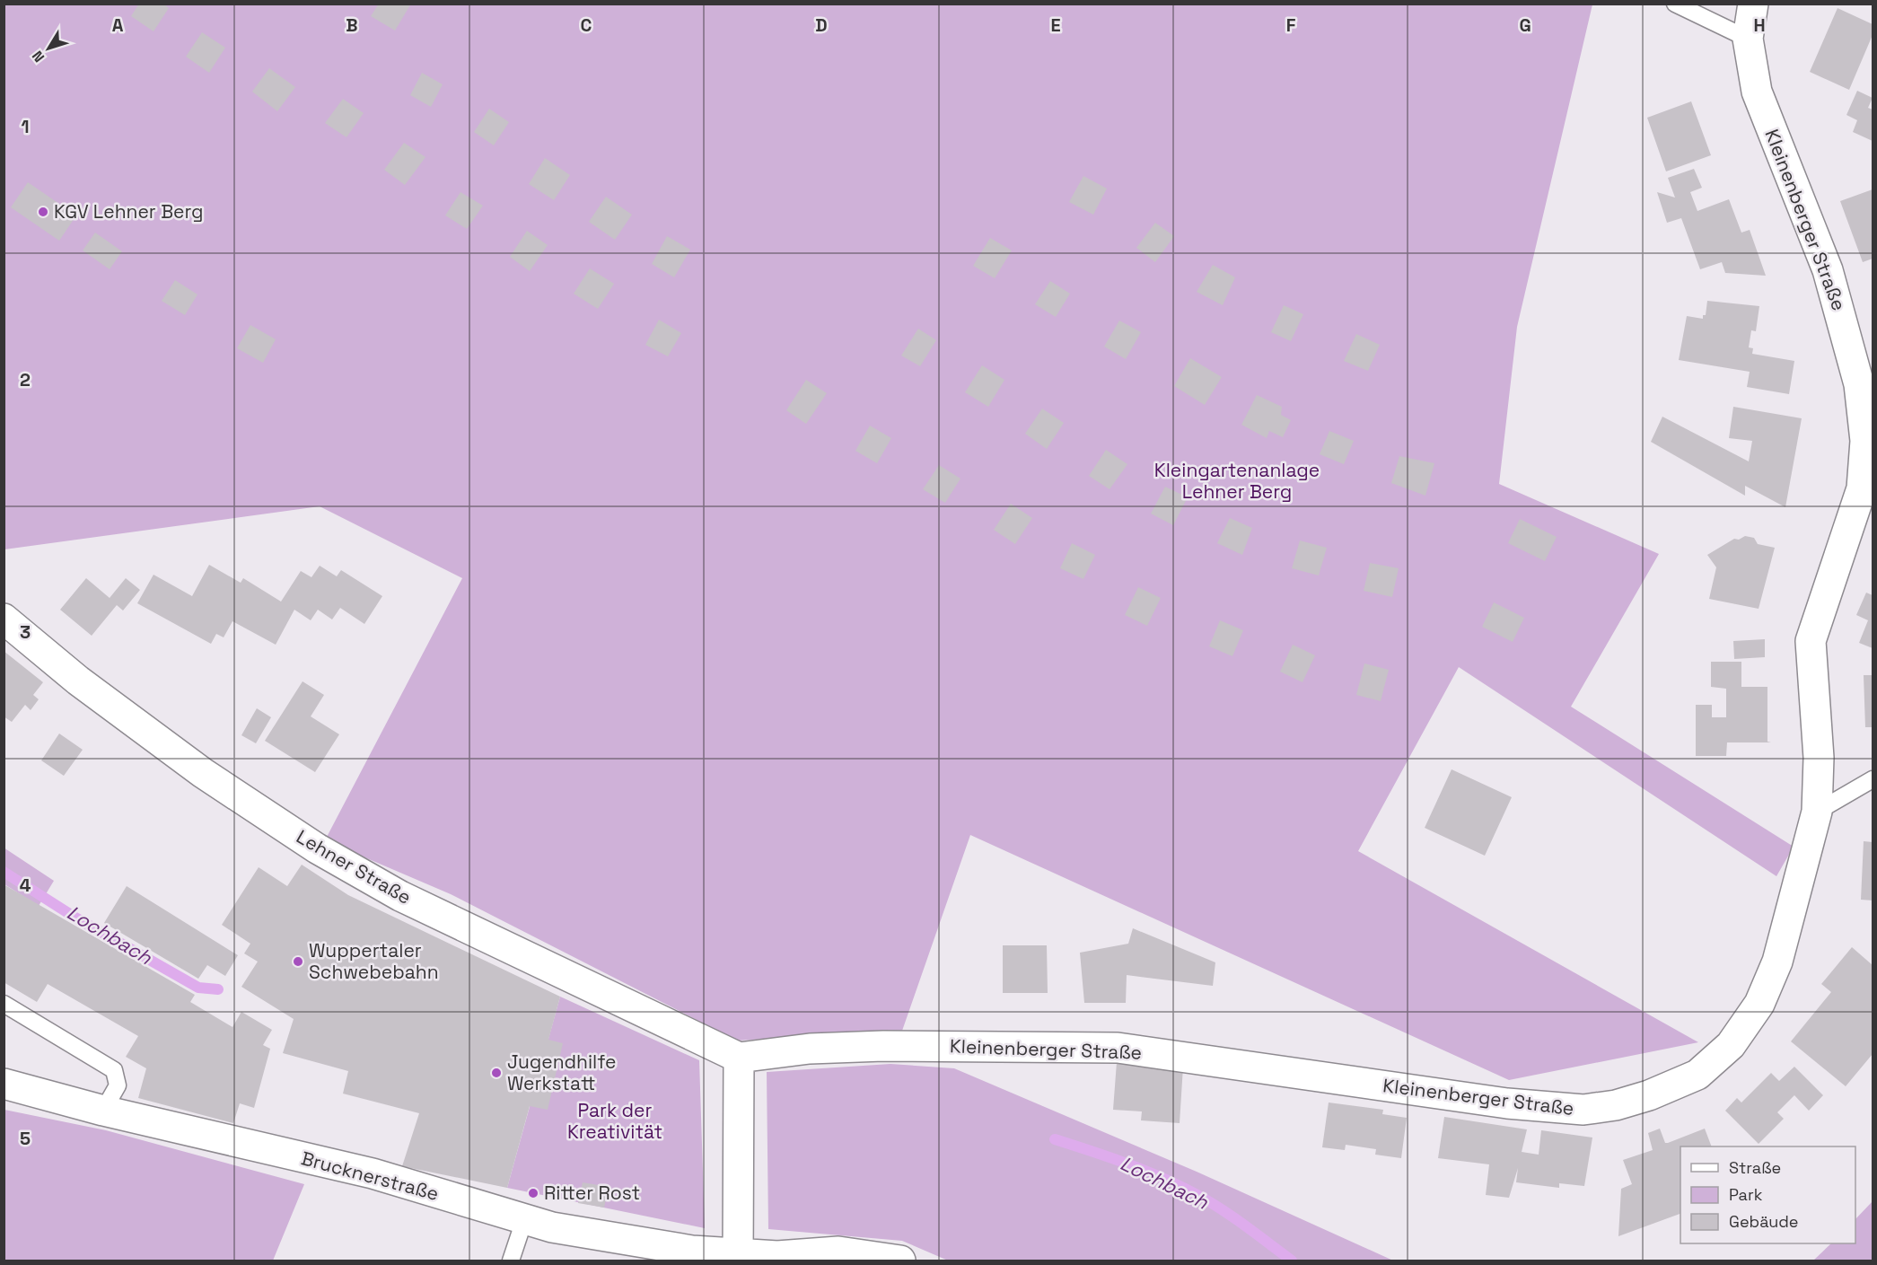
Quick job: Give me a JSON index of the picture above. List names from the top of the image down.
{
  "streets": {
    "street": ["Kleinenberger Straße", "Lehner Straße", "Brucknerstraße"]
  },
  "crossings": [
    ["Kleinenberger Straße", "Lehner Straße"]
  ],
  "water": ["Lochbach"],
  "parks": ["Kleingartenanlage Lehner Berg", "Park der Kreativität"],
  "places": [
    "KGV Lehner Berg",
    "Wuppertaler Schwebebahn",
    "Jugendhilfe Werkstatt",
    "Ritter Rost"
  ],
  "legend": ["Straße", "Park", "Gebäude"],
  "north": "bottom left",
  "grid": {
    "columns": [
      "A",
      "B",
      "C",
      "D",
      "E",
      "F",
      "G",
      "H"
    ],
    "rows": [
      "1",
      "2",
      "3",
      "4",
      "5"
    ]
  }
}
